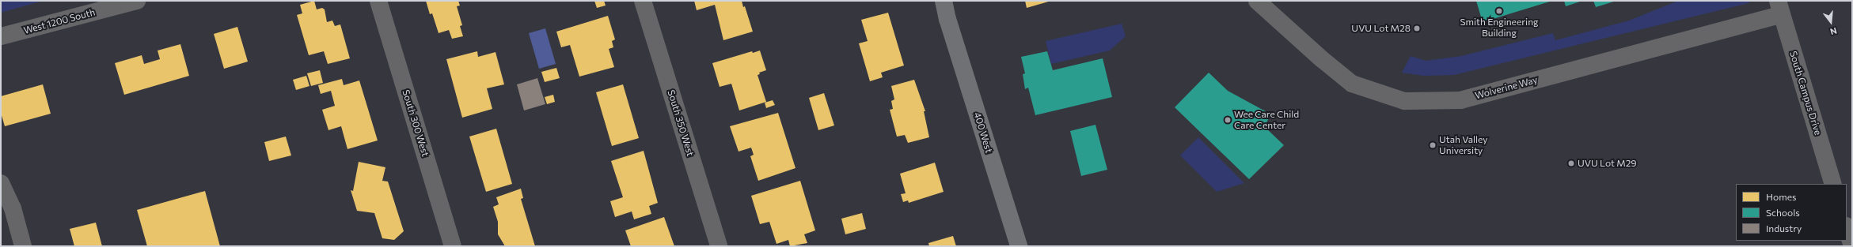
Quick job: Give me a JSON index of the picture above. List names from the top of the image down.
{
  "streets": {
    "main road": ["400 West"],
    "street": [
      "West 1200 South",
      "Wolverine Way",
      "South Campus Drive",
      "South 300 West",
      "South 350 West"
    ]
  },
  "crossings": [
    ["Wolverine Way", "South Campus Drive"]
  ],
  "places": [
    "Smith Engineering Building",
    "UVU Lot M28",
    "Wee Care Child Care Center",
    "Utah Valley University",
    "UVU Lot M29"
  ],
  "legend": ["Homes", "Schools", "Industry"],
  "north": "bottom"
}
